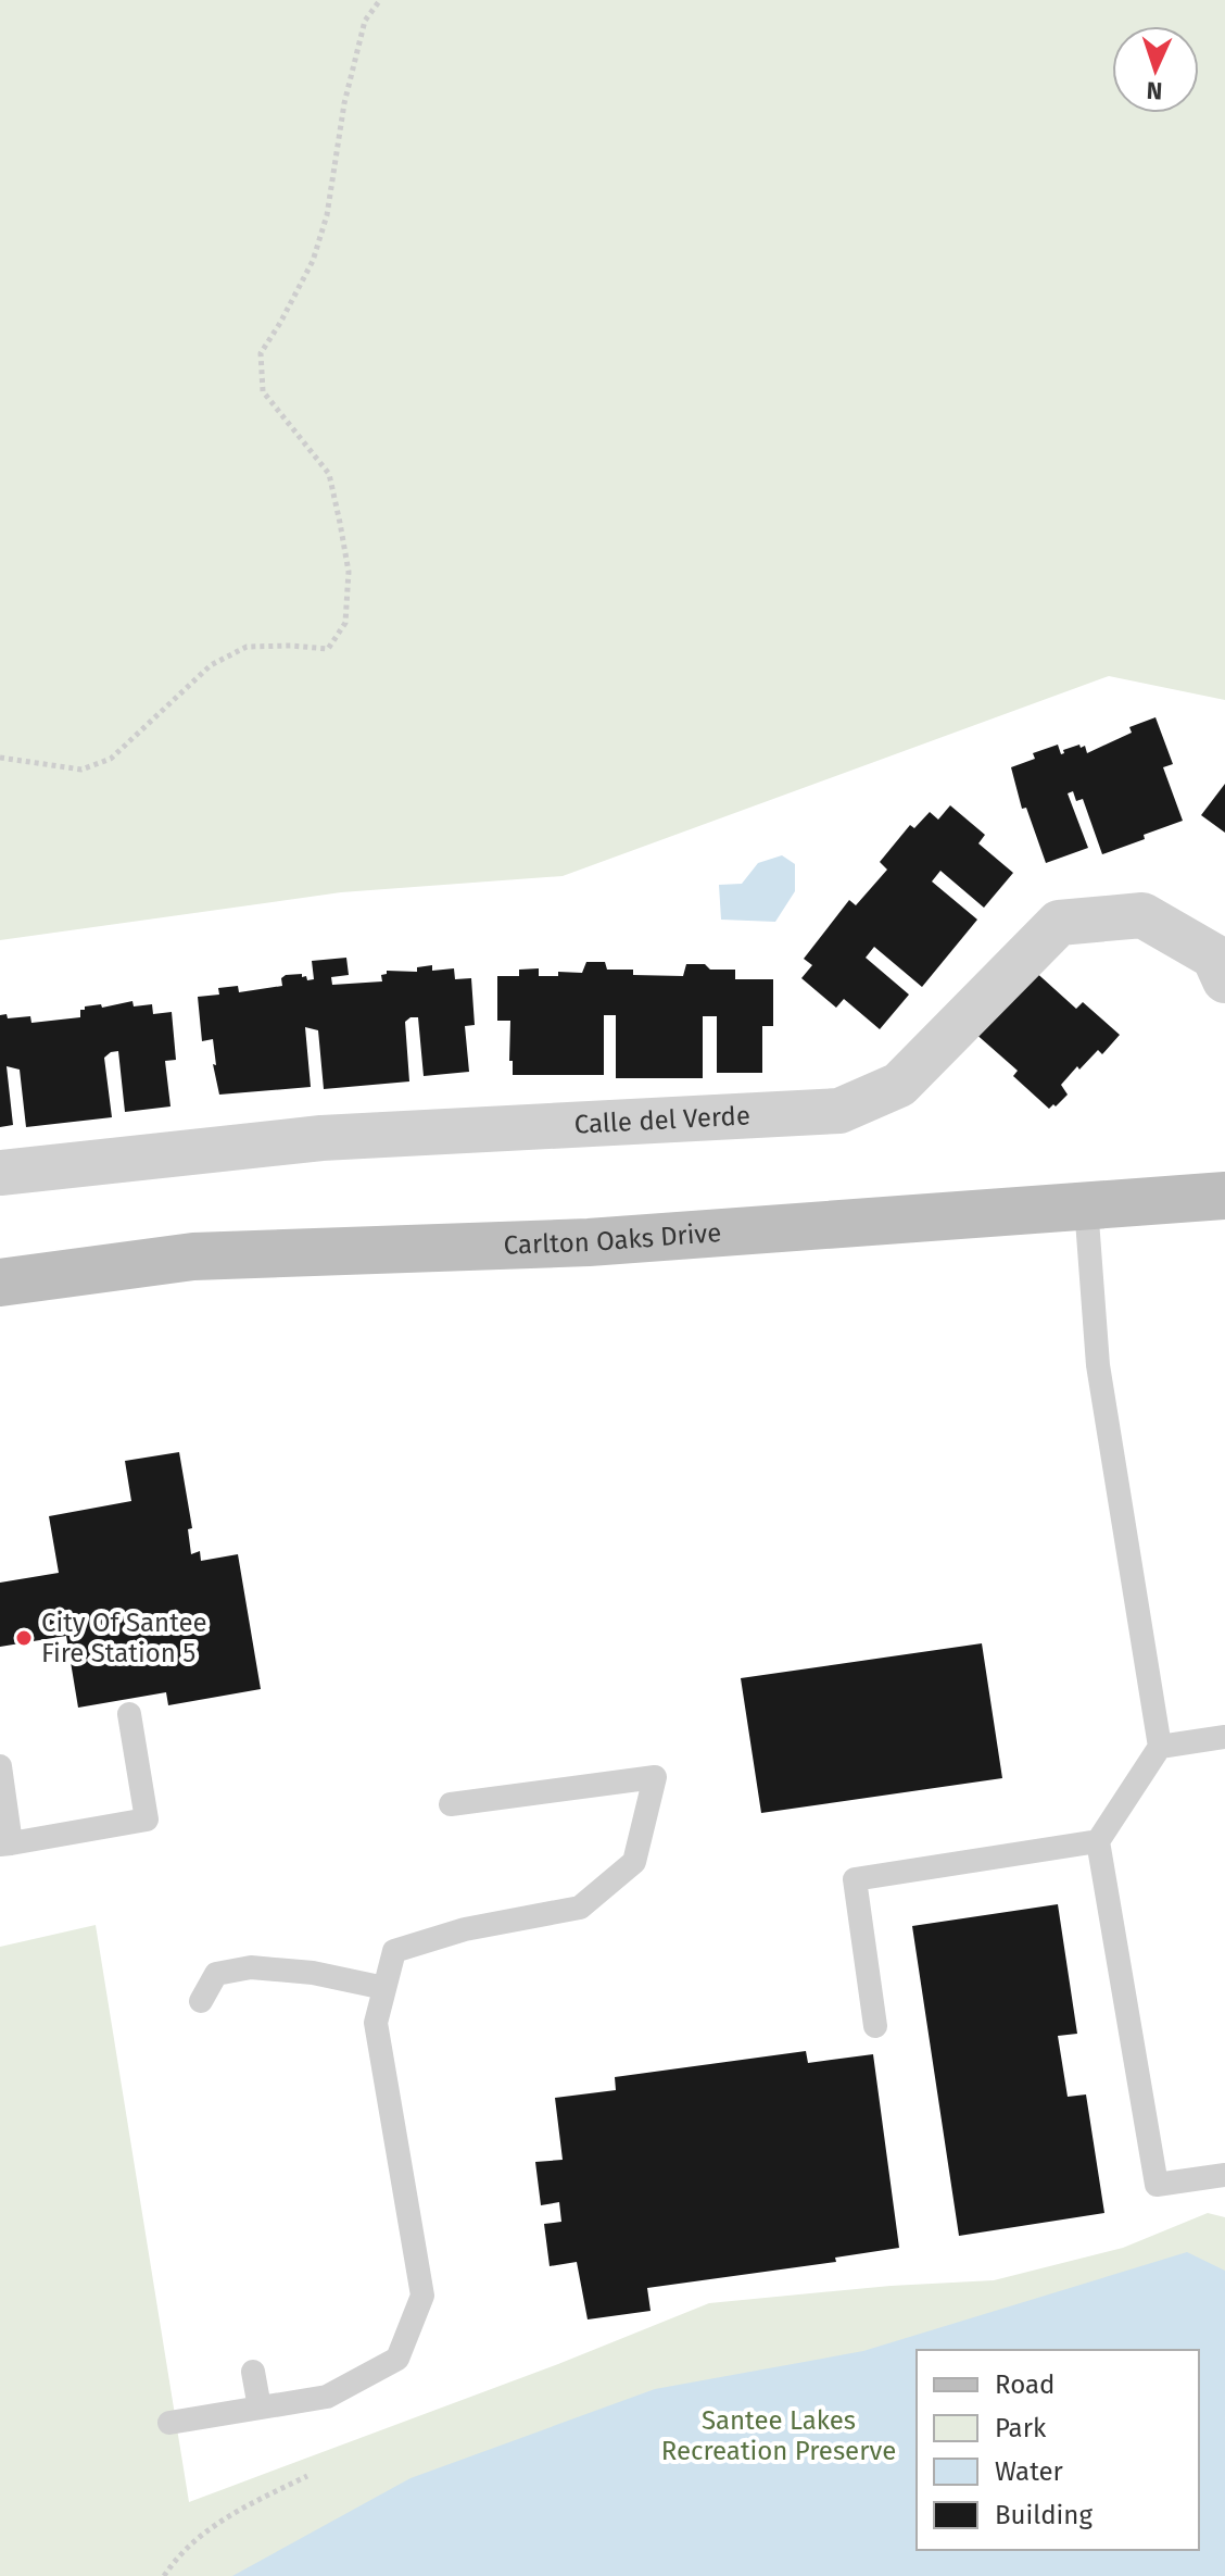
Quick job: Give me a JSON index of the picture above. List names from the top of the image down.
{
  "streets": {
    "main road": ["Carlton Oaks Drive"],
    "street": ["Calle del Verde"]
  },
  "parks": ["Santee Lakes Recreation Preserve"],
  "places": ["City Of Santee Fire Station 5"],
  "legend": [
    "Road",
    "Park",
    "Water",
    "Building"
  ],
  "north": "bottom"
}
